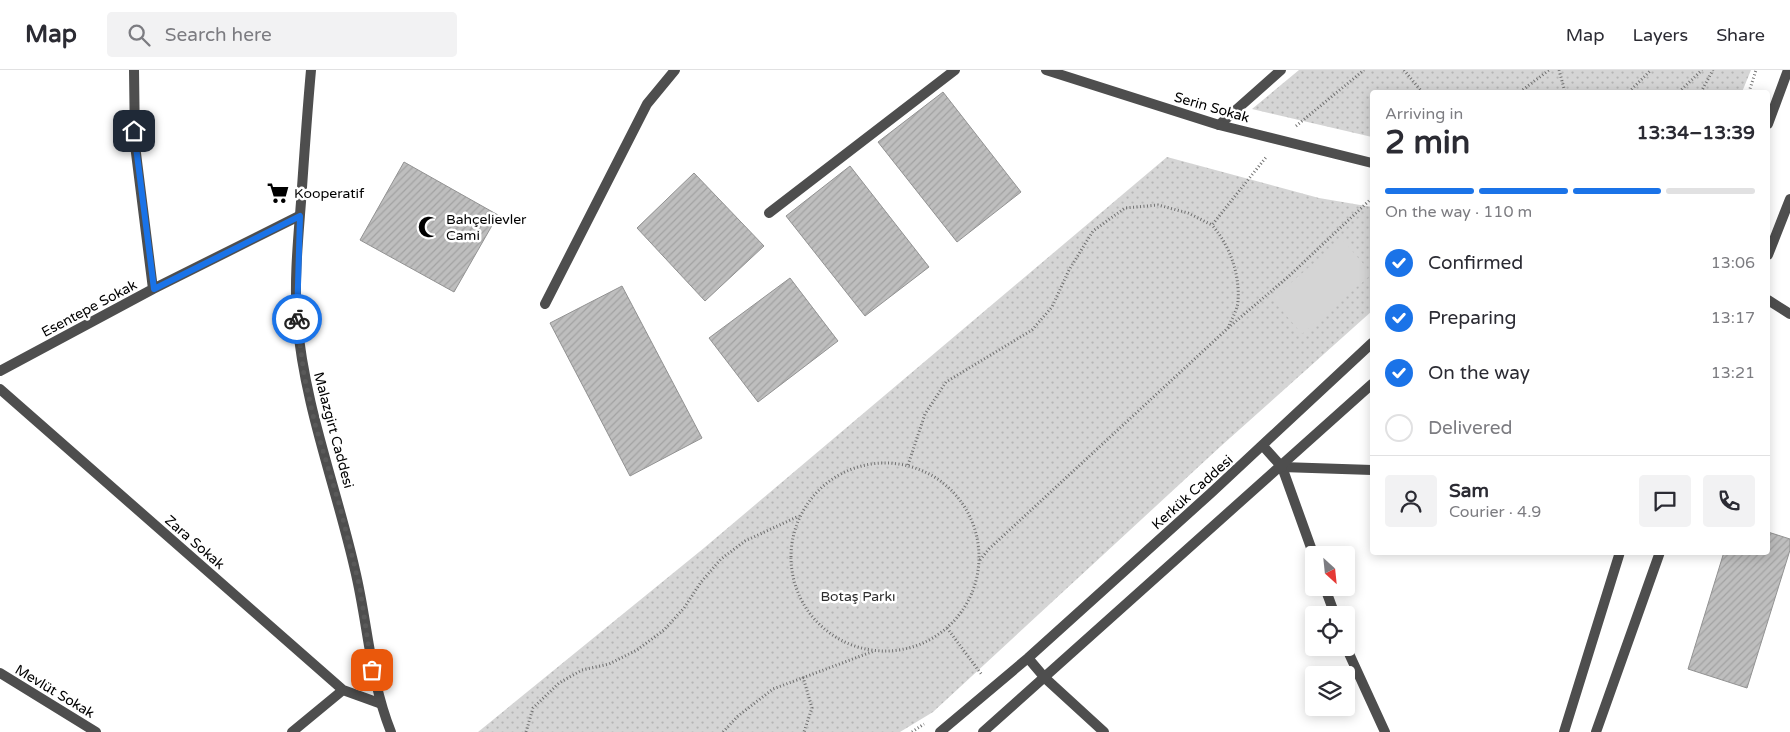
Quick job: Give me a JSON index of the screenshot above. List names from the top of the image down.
{
  "streets": {
    "street": [
      "Serin Sokak",
      "Esentepe Sokak",
      "Malazgirt Caddesi",
      "Kerkük Caddesi",
      "Zara Sokak",
      "Mevlüt Sokak"
    ]
  },
  "crossings": [
    ["Esentepe Sokak", "Malazgirt Caddesi"],
    ["Malazgirt Caddesi", "Zara Sokak"]
  ],
  "parks": ["Botaş Parkı"],
  "places": {
    "supermarket": ["Kooperatif"],
    "mosque": ["Bahçelievler Cami"]
  },
  "north": "bottom right",
  "page": {
    "header": "Map",
    "search": "Search here",
    "nav": ["Map", "Layers", "Share"],
    "heading": ["2 min", "Arriving in", "13:34–13:39"],
    "panel": ["Sam", "Courier · 4.9"],
    "bar": "On the way · 110 m",
    "list": [
      ["Confirmed", "13:06"],
      ["Preparing", "13:17"],
      ["On the way", "13:21"],
      "Delivered"
    ]
  }
}
